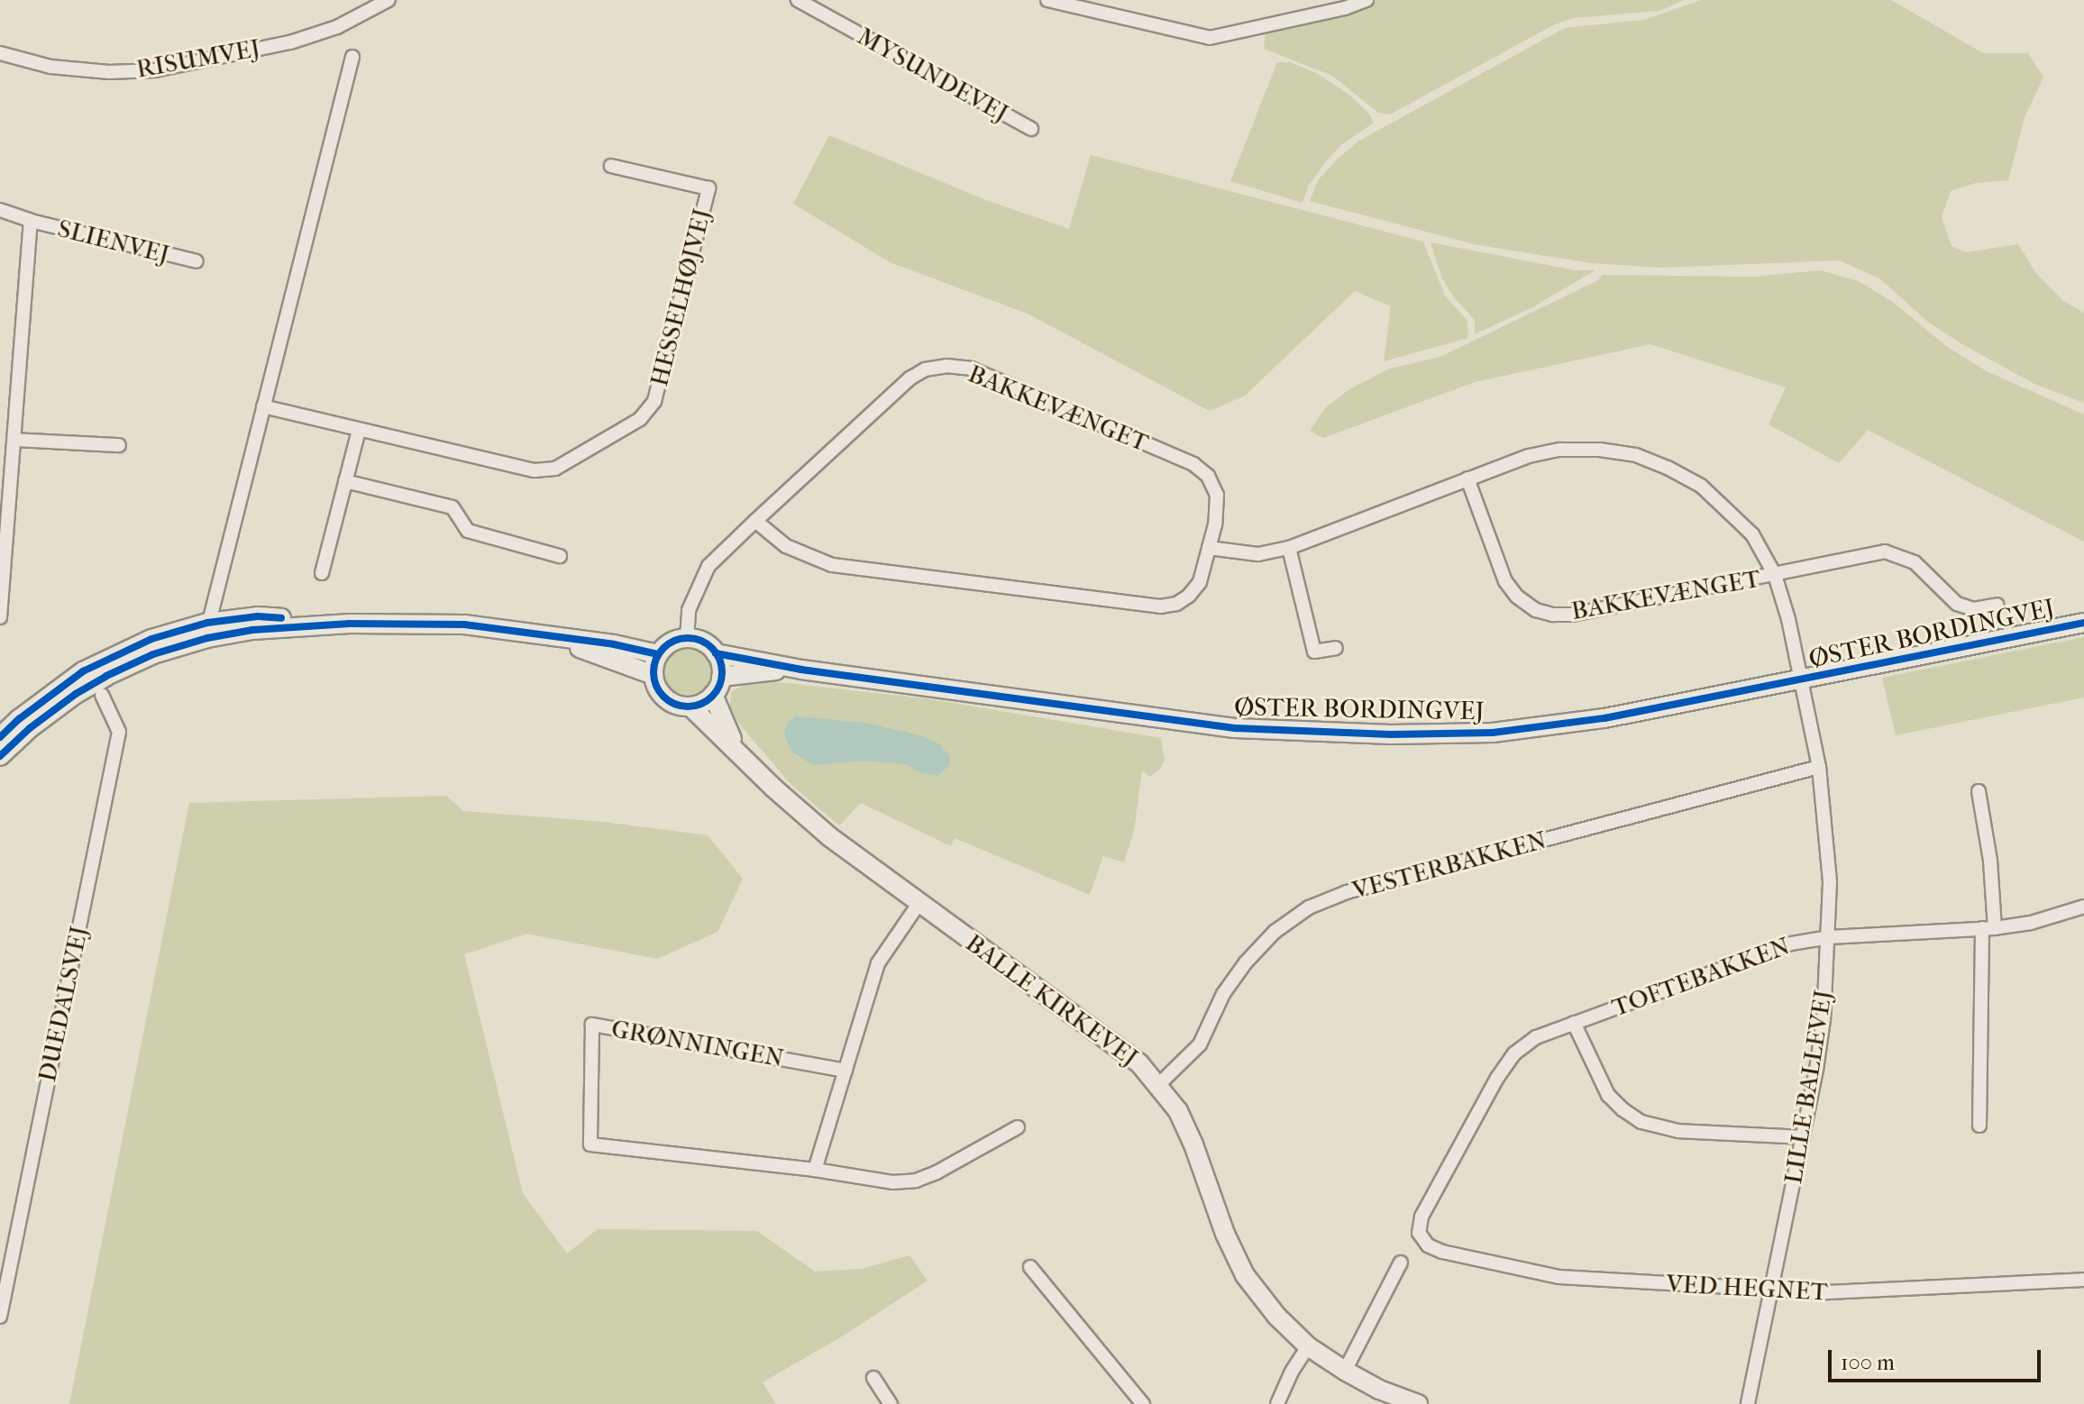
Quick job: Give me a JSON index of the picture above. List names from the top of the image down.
{
  "streets": {
    "street": [
      "RISUMVEJ",
      "MYSUNDEVEJ",
      "SLIENVEJ",
      "HESSELHØJVEJ",
      "BAKKEVÆNGET",
      "ØSTER BORDINGVEJ",
      "VESTERBAKKEN",
      "TOFTEBAKKEN",
      "BALLE KIRKEVEJ",
      "DUEDALSVEJ",
      "GRØNNINGEN",
      "LILLE BALLEVEJ",
      "VED HEGNET"
    ]
  },
  "crossings": [
    ["BAKKEVÆNGET", "ØSTER BORDINGVEJ"],
    ["BAKKEVÆNGET", "BALLE KIRKEVEJ"],
    ["BAKKEVÆNGET", "LILLE BALLEVEJ"],
    ["ØSTER BORDINGVEJ", "BALLE KIRKEVEJ"],
    ["ØSTER BORDINGVEJ", "LILLE BALLEVEJ"],
    ["VESTERBAKKEN", "BALLE KIRKEVEJ"],
    ["VESTERBAKKEN", "LILLE BALLEVEJ"],
    ["TOFTEBAKKEN", "LILLE BALLEVEJ"],
    ["TOFTEBAKKEN", "VED HEGNET"],
    ["LILLE BALLEVEJ", "VED HEGNET"]
  ],
  "scale_bar": "100 m"
}
